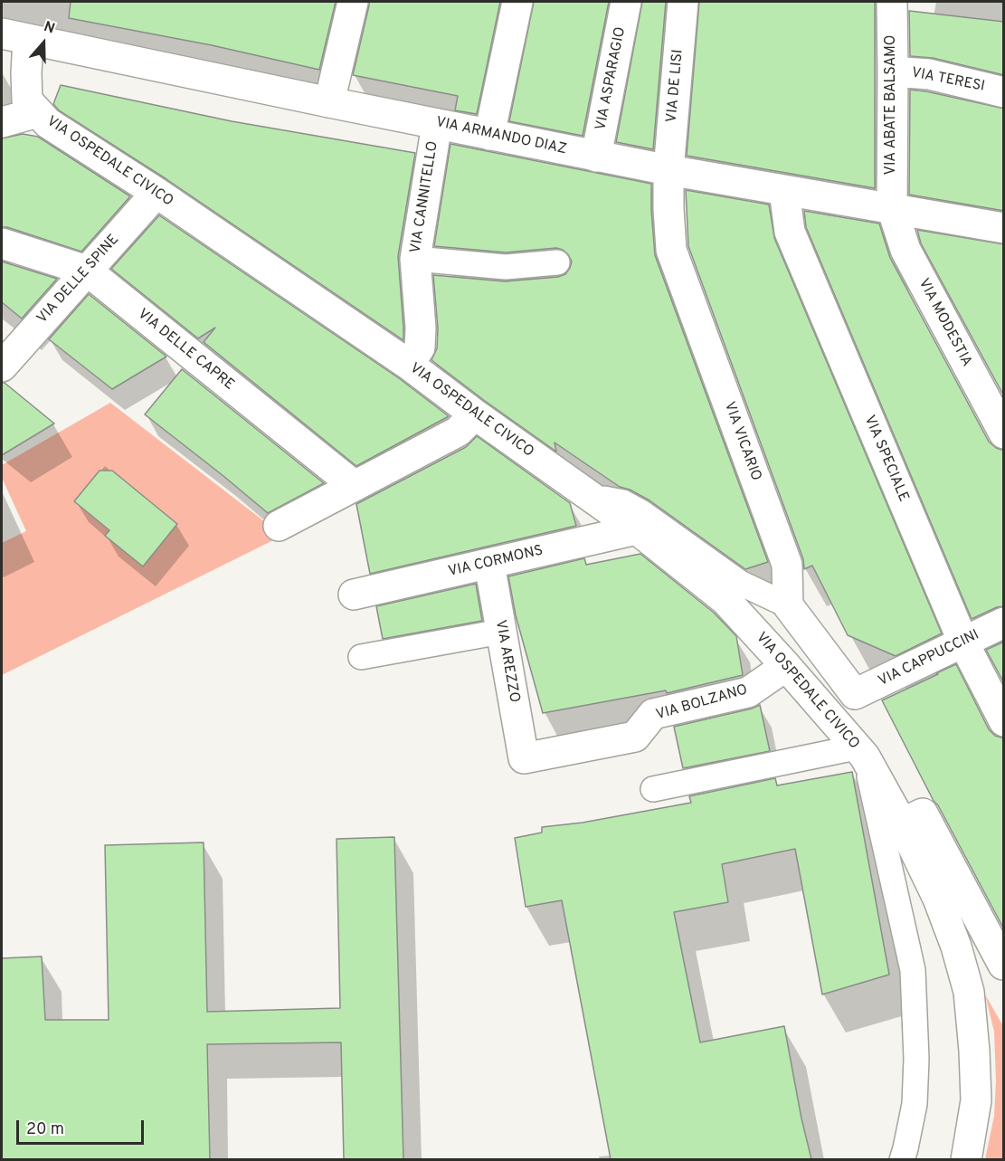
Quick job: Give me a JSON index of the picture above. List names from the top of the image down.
{
  "streets": {
    "street": [
      "VIA ASPARAGIO",
      "VIA TERESI",
      "VIA DE LISI",
      "VIA ABATE BALSAMO",
      "VIA ARMANDO DIAZ",
      "VIA OSPEDALE CIVICO",
      "VIA CANNITELLO",
      "VIA DELLE SPINE",
      "VIA MODESTIA",
      "VIA DELLE CAPRE",
      "VIA VICARIO",
      "VIA SPECIALE",
      "VIA CORMONS",
      "VIA CAPPUCCINI",
      "VIA AREZZO",
      "VIA BOLZANO"
    ]
  },
  "crossings": [
    ["VIA ASPARAGIO", "VIA ARMANDO DIAZ"],
    ["VIA TERESI", "VIA ABATE BALSAMO"],
    ["VIA DE LISI", "VIA ARMANDO DIAZ"],
    ["VIA DE LISI", "VIA VICARIO"],
    ["VIA ABATE BALSAMO", "VIA ARMANDO DIAZ"],
    ["VIA ABATE BALSAMO", "VIA MODESTIA"],
    ["VIA ARMANDO DIAZ", "VIA OSPEDALE CIVICO"],
    ["VIA ARMANDO DIAZ", "VIA CANNITELLO"],
    ["VIA ARMANDO DIAZ", "VIA MODESTIA"],
    ["VIA ARMANDO DIAZ", "VIA VICARIO"],
    ["VIA ARMANDO DIAZ", "VIA SPECIALE"],
    ["VIA OSPEDALE CIVICO", "VIA CANNITELLO"],
    ["VIA OSPEDALE CIVICO", "VIA DELLE SPINE"],
    ["VIA OSPEDALE CIVICO", "VIA CORMONS"],
    ["VIA OSPEDALE CIVICO", "VIA BOLZANO"],
    ["VIA DELLE SPINE", "VIA DELLE CAPRE"],
    ["VIA VICARIO", "VIA CAPPUCCINI"],
    ["VIA SPECIALE", "VIA CAPPUCCINI"],
    ["VIA CORMONS", "VIA AREZZO"],
    ["VIA AREZZO", "VIA BOLZANO"]
  ],
  "scale_bar": "20 m",
  "north": "top"
}
